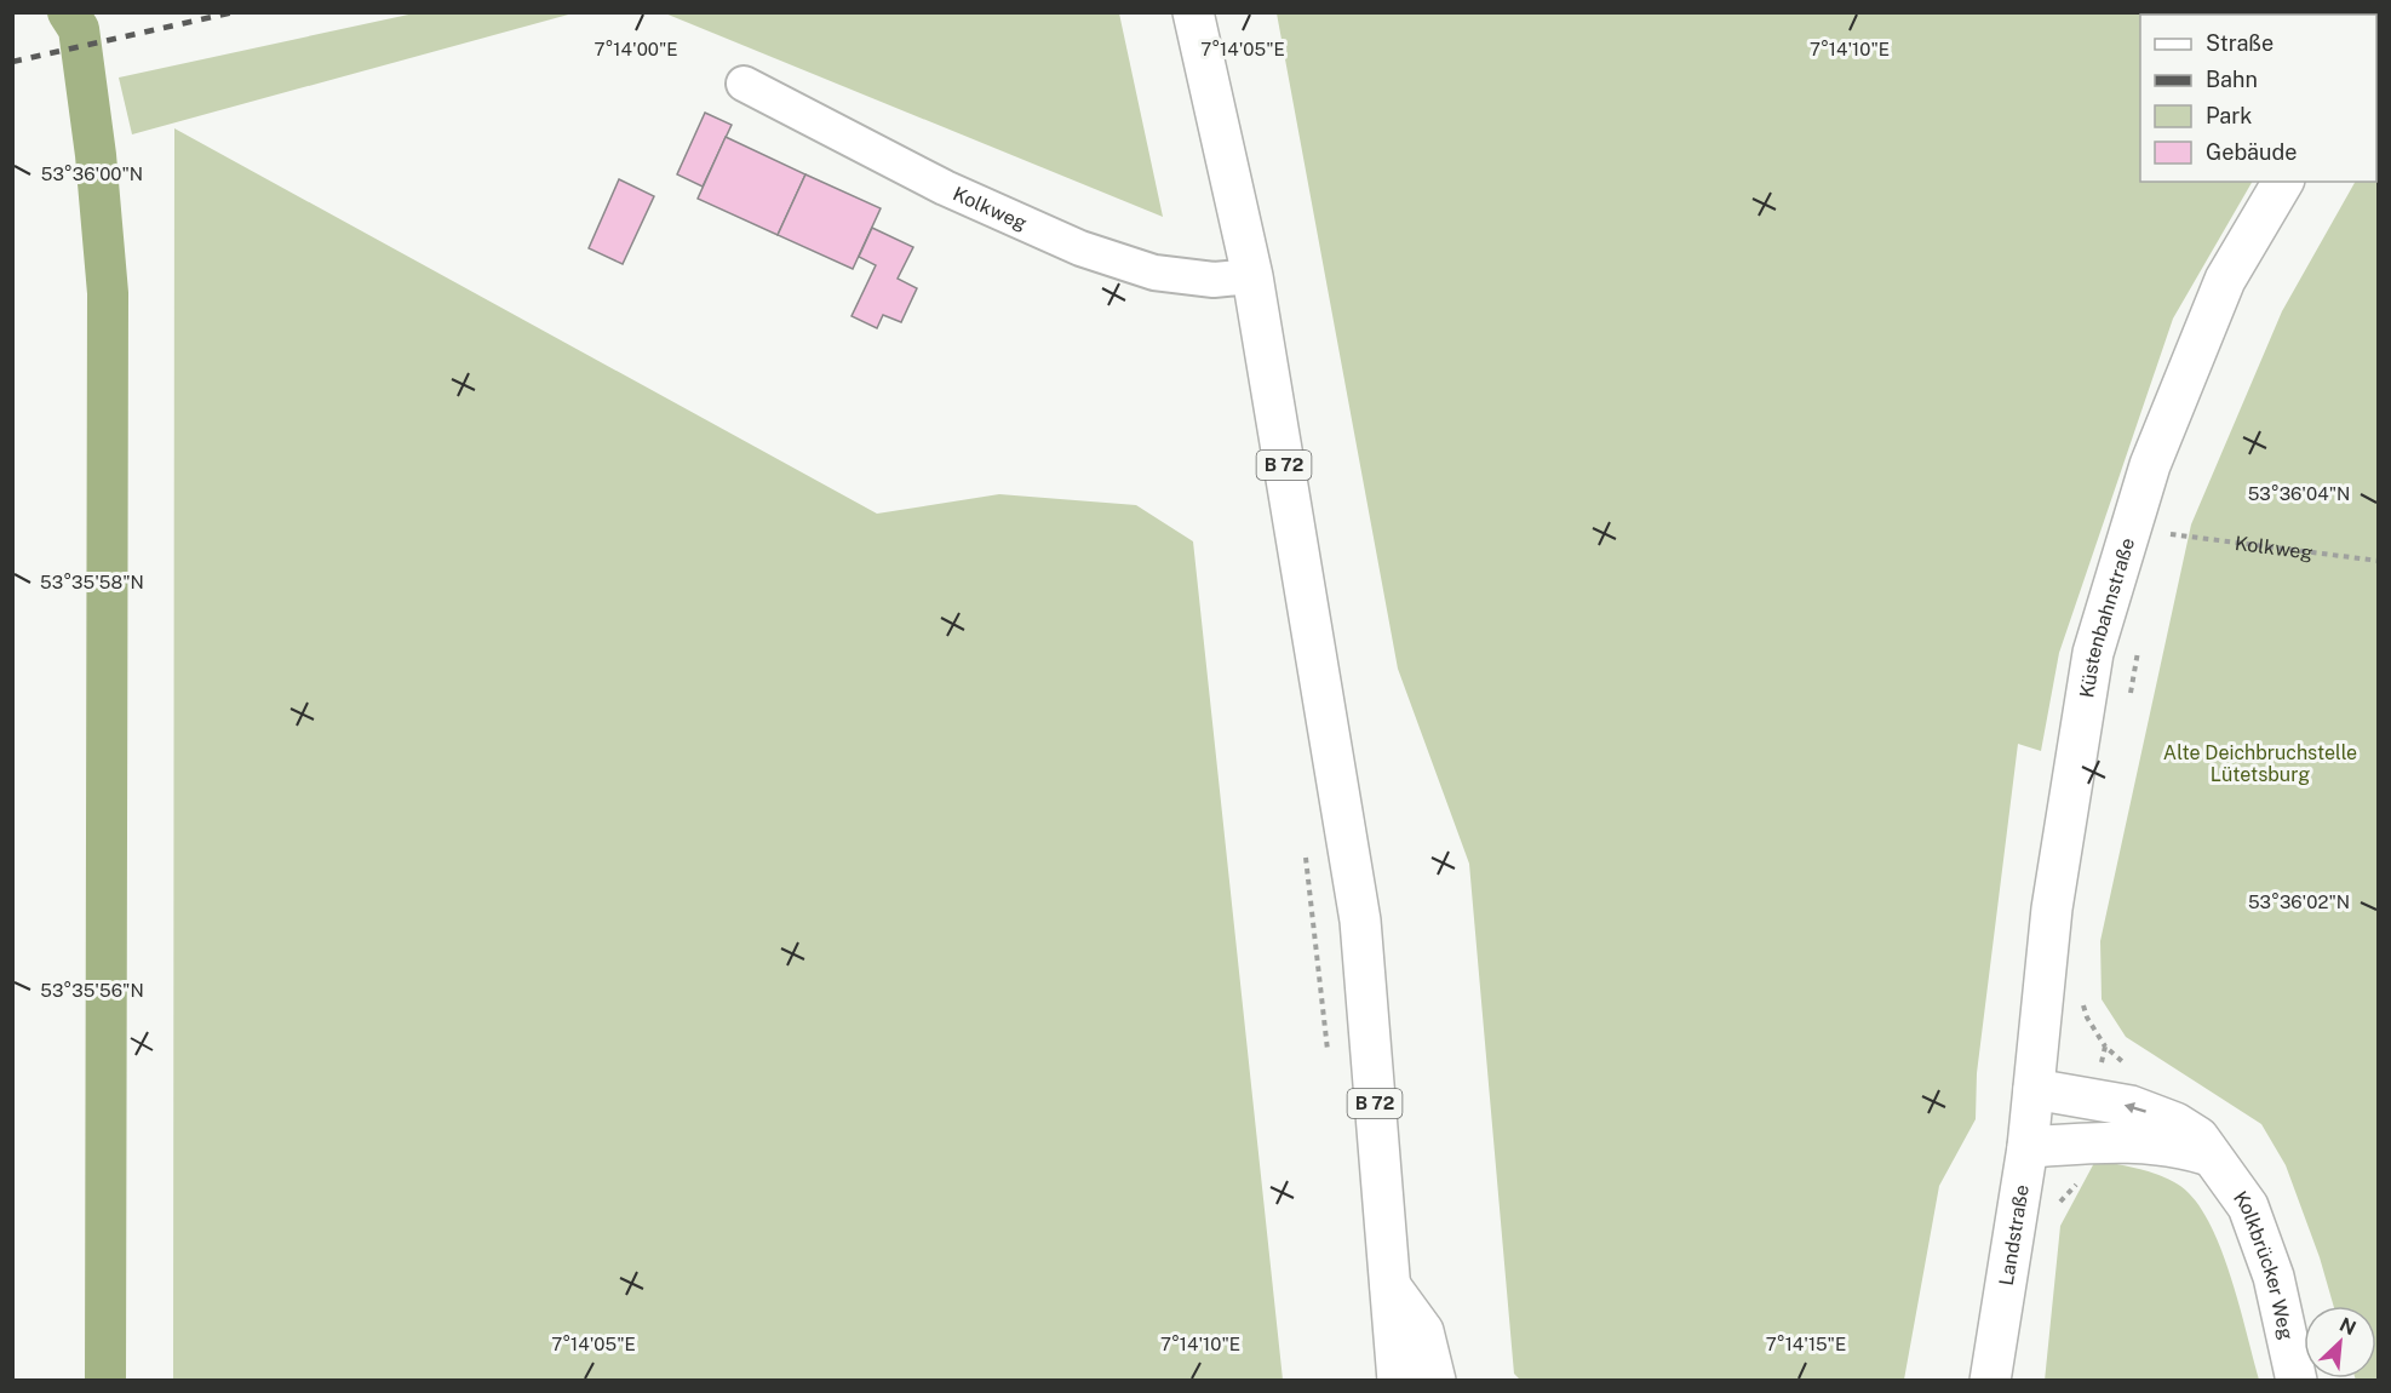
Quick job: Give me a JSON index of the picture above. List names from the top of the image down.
{
  "streets": {
    "main road": [
      "B 72",
      "Küstenbahnstraße",
      "Landstraße",
      "Kolkbrücker Weg"
    ],
    "street": ["Kolkweg"]
  },
  "crossings": [
    ["Kolkweg", "B 72"],
    ["Küstenbahnstraße", "Landstraße"],
    ["Küstenbahnstraße", "Kolkbrücker Weg"],
    ["Landstraße", "Kolkbrücker Weg"]
  ],
  "parks": ["Alte Deichbruchstelle Lütetsburg"],
  "legend": [
    "Straße",
    "Bahn",
    "Park",
    "Gebäude"
  ],
  "north": "top right",
  "coordinates": [
    "7°14'00\"E",
    "7°14'05\"E",
    "7°14'10\"E",
    "53°36'00\"N",
    "53°36'04\"N",
    "53°35'58\"N",
    "53°36'02\"N",
    "53°35'56\"N",
    "7°14'15\"E"
  ]
}
